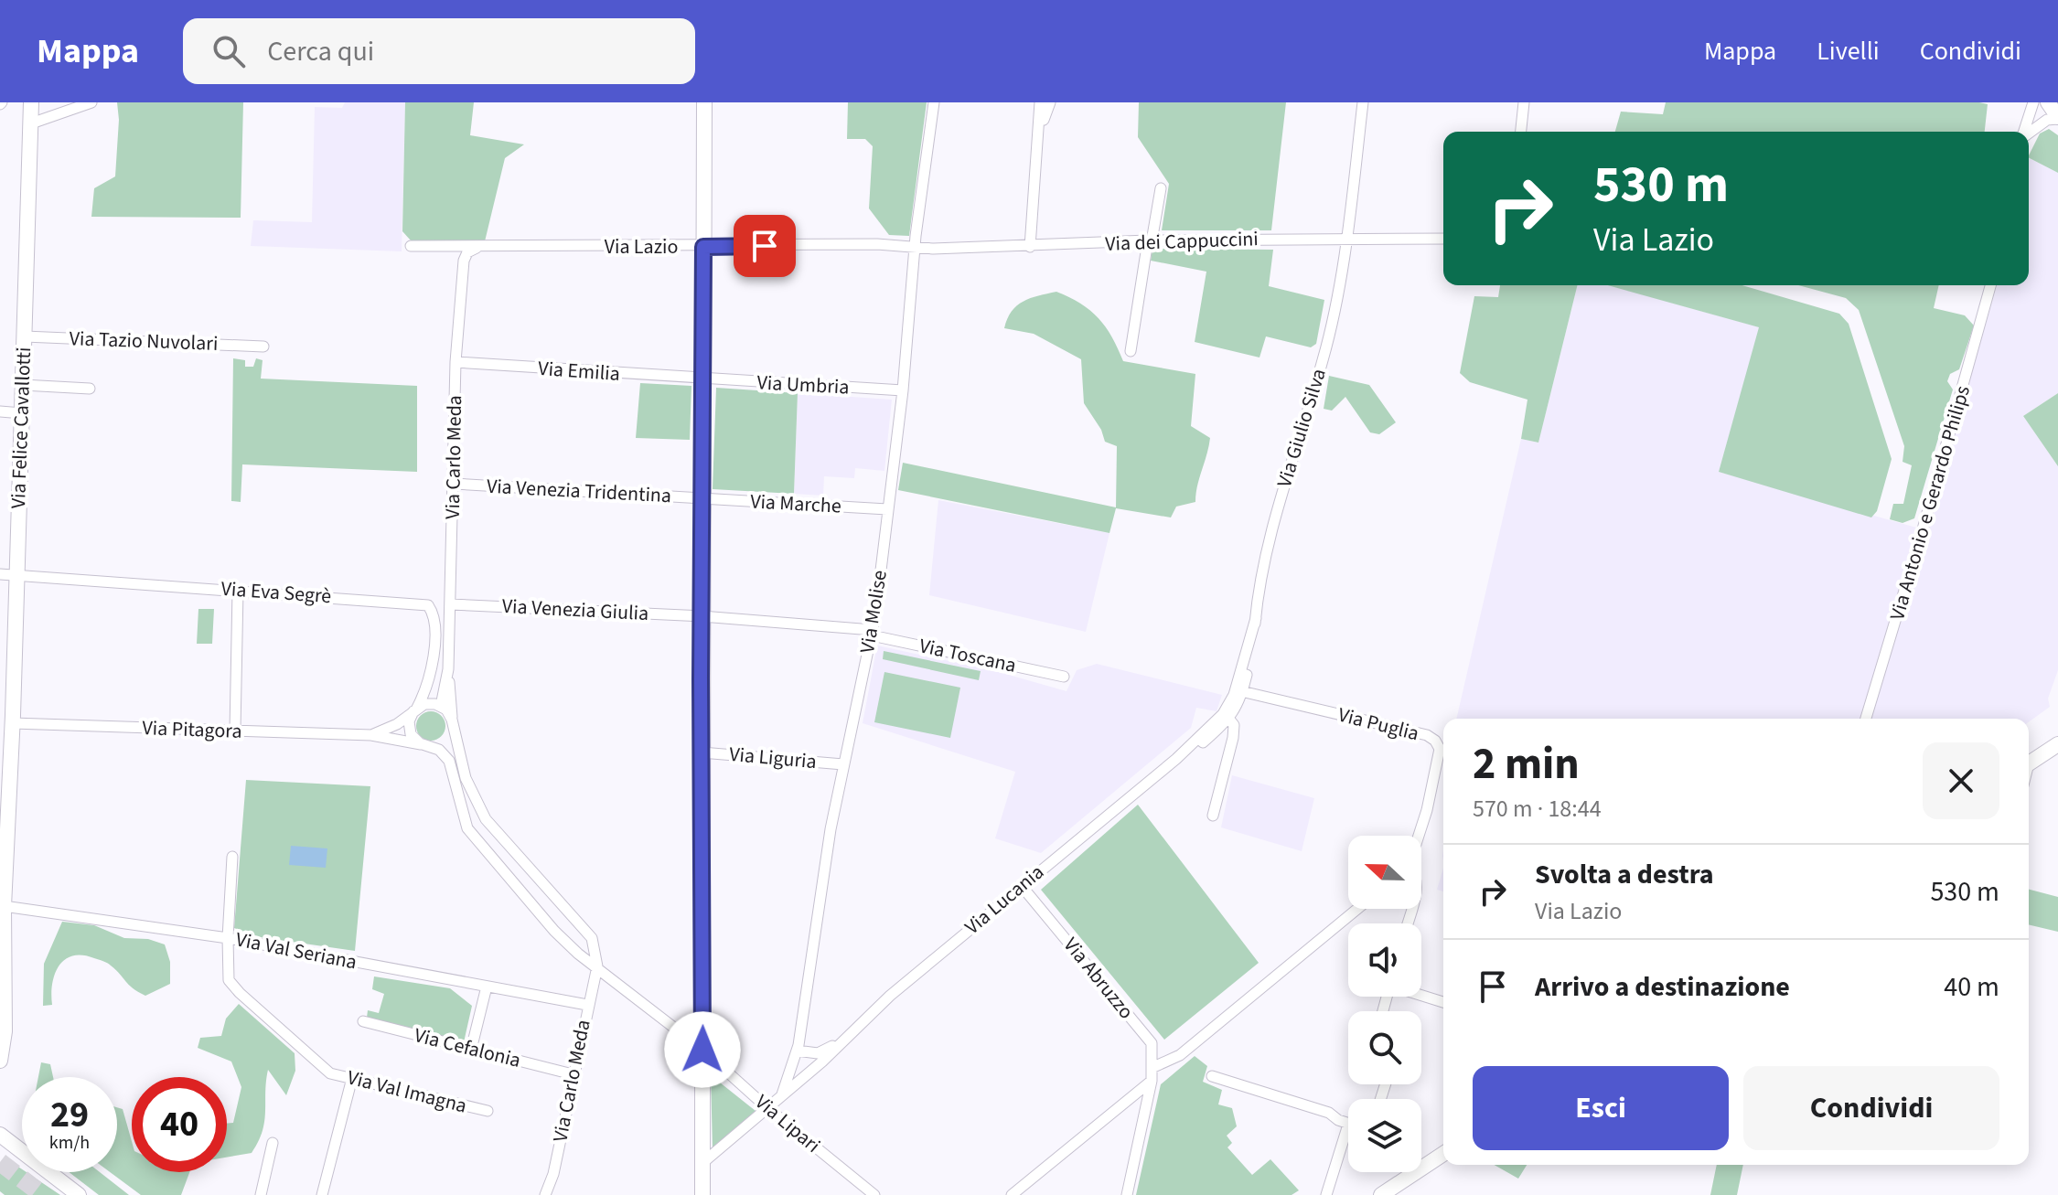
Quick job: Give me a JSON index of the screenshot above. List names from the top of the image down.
{
  "streets": {
    "street": [
      "Via dei Cappuccini",
      "Via Lazio",
      "Via Tazio Nuvolari",
      "Via Emilia",
      "Via Umbria",
      "Via Felice Cavallotti",
      "Via Giulio Silva",
      "Via Carlo Meda",
      "Via Venezia Tridentina",
      "Via Antonio e Gerardo Philips",
      "Via Marche",
      "Via Eva Segrè",
      "Via Venezia Giulia",
      "Via Molise",
      "Via Toscana",
      "Via Puglia",
      "Via Pitagora",
      "Via Liguria",
      "Via Lucania",
      "Via Val Seriana",
      "Via Abruzzo",
      "Via Cefalonia",
      "Via Val Imagna",
      "Via Lipari"
    ]
  },
  "crossings": [
    ["Via dei Cappuccini", "Via Lazio"],
    ["Via dei Cappuccini", "Via Giulio Silva"],
    ["Via dei Cappuccini", "Via Molise"],
    ["Via Lazio", "Via Carlo Meda"],
    ["Via Lazio", "Via Molise"],
    ["Via Tazio Nuvolari", "Via Felice Cavallotti"],
    ["Via Emilia", "Via Umbria"],
    ["Via Emilia", "Via Carlo Meda"],
    ["Via Umbria", "Via Molise"],
    ["Via Felice Cavallotti", "Via Eva Segrè"],
    ["Via Felice Cavallotti", "Via Pitagora"],
    ["Via Felice Cavallotti", "Via Val Seriana"],
    ["Via Giulio Silva", "Via Puglia"],
    ["Via Giulio Silva", "Via Lucania"],
    ["Via Carlo Meda", "Via Venezia Tridentina"],
    ["Via Carlo Meda", "Via Eva Segrè"],
    ["Via Carlo Meda", "Via Venezia Giulia"],
    ["Via Carlo Meda", "Via Pitagora"],
    ["Via Carlo Meda", "Via Val Seriana"],
    ["Via Carlo Meda", "Via Cefalonia"],
    ["Via Venezia Tridentina", "Via Marche"],
    ["Via Marche", "Via Molise"],
    ["Via Eva Segrè", "Via Pitagora"],
    ["Via Venezia Giulia", "Via Toscana"],
    ["Via Molise", "Via Toscana"],
    ["Via Molise", "Via Liguria"],
    ["Via Molise", "Via Lucania"],
    ["Via Lucania", "Via Abruzzo"],
    ["Via Val Seriana", "Via Val Imagna"]
  ],
  "north": "left",
  "page": {
    "header": "Mappa",
    "search": "Cerca qui",
    "nav": ["Mappa", "Livelli", "Condividi"],
    "turn": ["530 m", "Via Lazio"],
    "heading": ["2 min", "570 m · 18:44"],
    "list": [
      {
        "name": "Svolta a destra",
        "note": "Via Lazio",
        "value": "530 m"
      },
      {
        "name": "Arrivo a destinazione",
        "value": "40 m"
      }
    ],
    "buttons": ["Esci", "Condividi"],
    "speed": "29 km/h",
    "limit": "40"
  }
}
